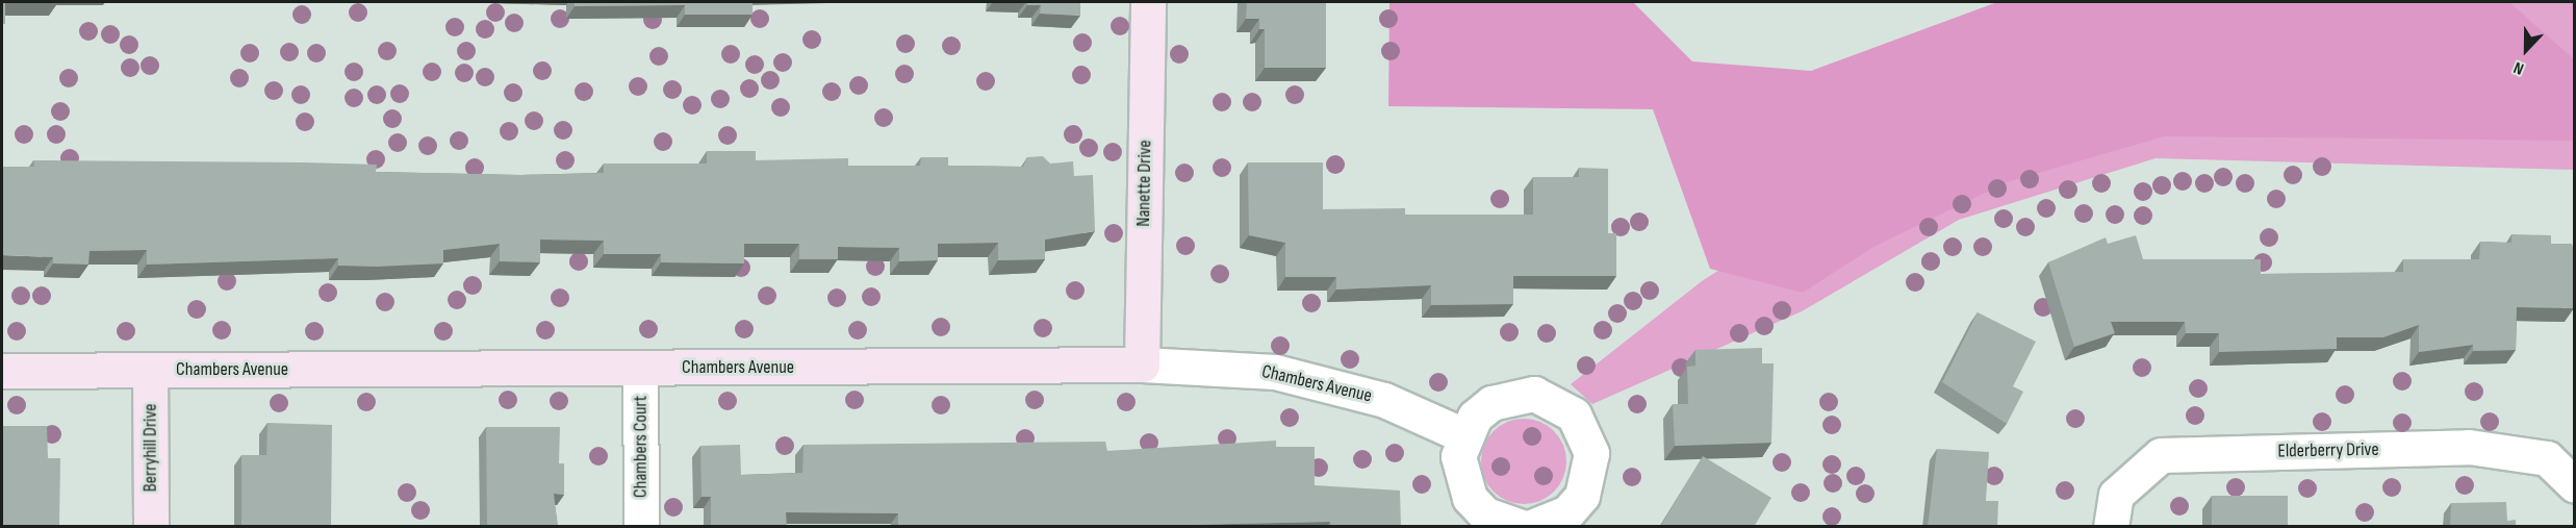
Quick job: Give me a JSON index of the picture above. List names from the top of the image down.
{
  "streets": {
    "street": [
      "Nanette Drive",
      "Chambers Avenue",
      "Chambers Court",
      "Berryhill Drive",
      "Elderberry Drive"
    ]
  },
  "crossings": [
    ["Nanette Drive", "Chambers Avenue"],
    ["Chambers Avenue", "Chambers Court"],
    ["Chambers Avenue", "Berryhill Drive"]
  ],
  "north": "bottom"
}
